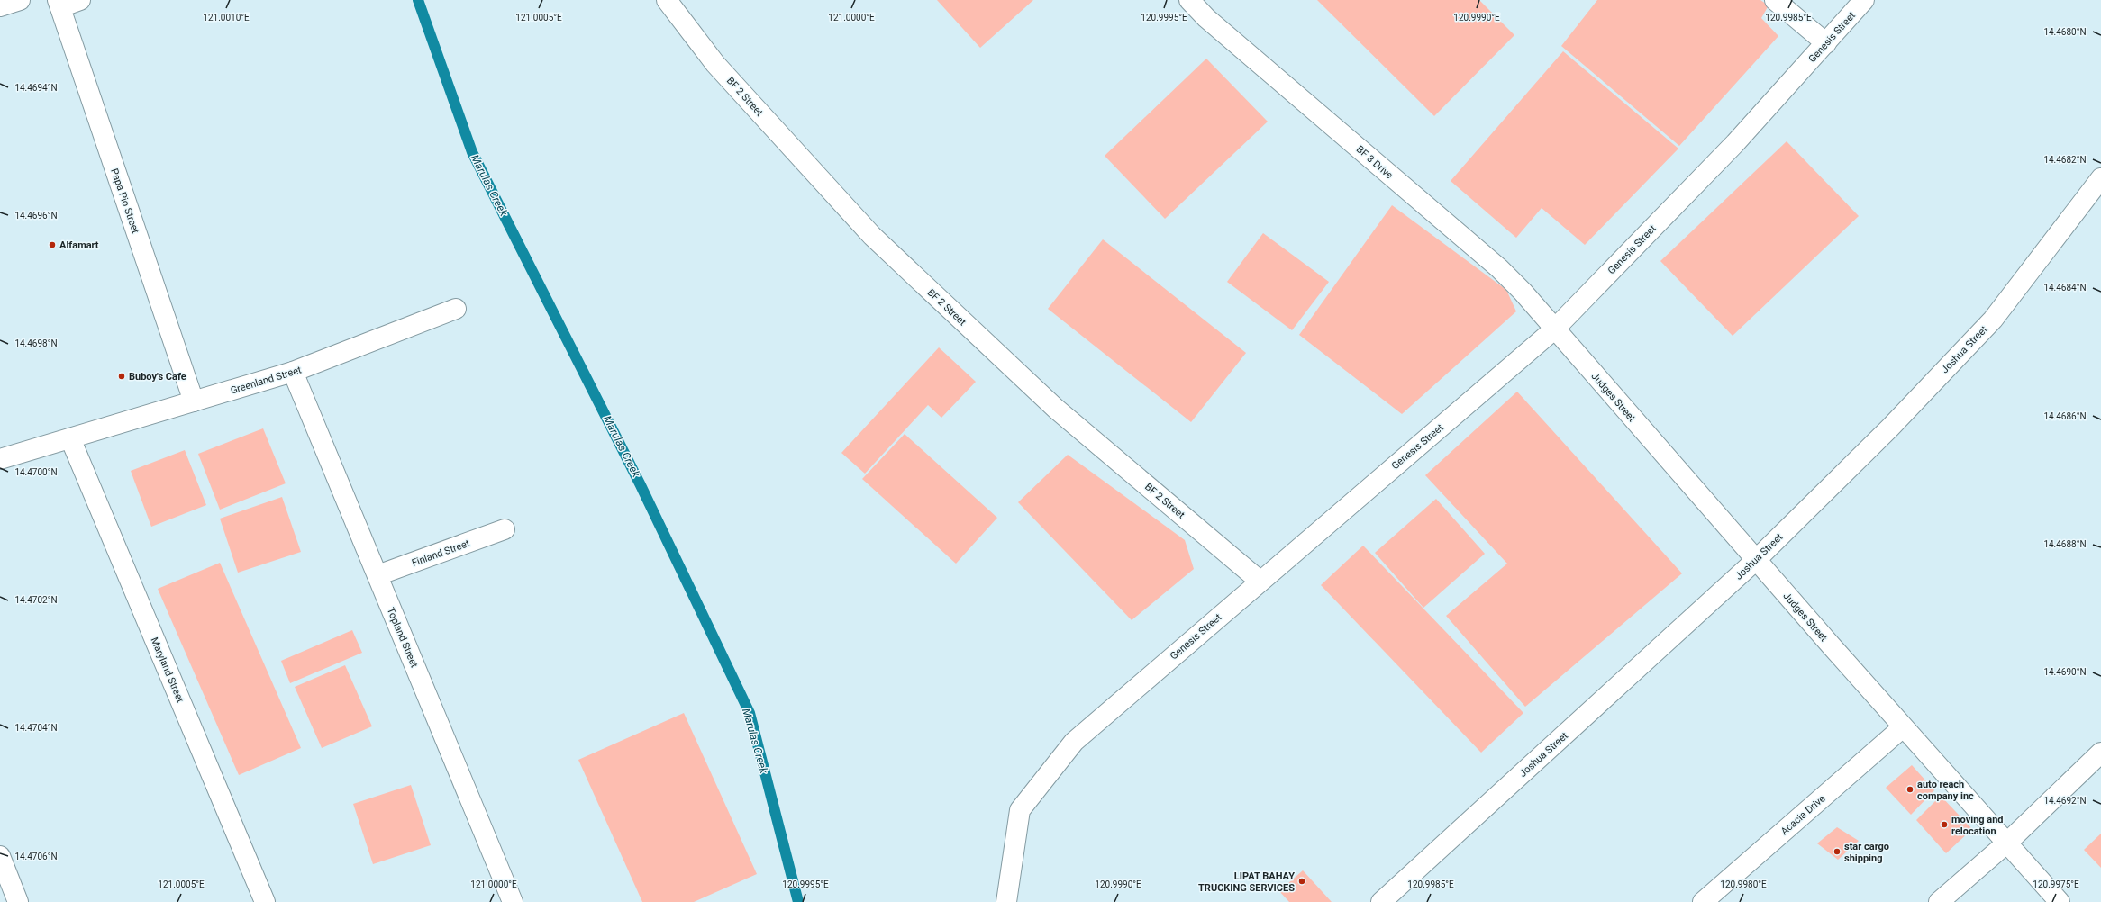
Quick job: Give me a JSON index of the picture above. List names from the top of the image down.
{
  "streets": {
    "street": [
      "Genesis Street",
      "BF 2 Street",
      "BF 3 Drive",
      "Papa Pio Street",
      "Joshua Street",
      "Greenland Street",
      "Judges Street",
      "Finland Street",
      "Topland Street",
      "Maryland Street",
      "Acacia Drive"
    ]
  },
  "crossings": [
    ["Genesis Street", "BF 2 Street"],
    ["Genesis Street", "BF 3 Drive"],
    ["Genesis Street", "Judges Street"],
    ["BF 3 Drive", "Judges Street"],
    ["Papa Pio Street", "Greenland Street"],
    ["Joshua Street", "Judges Street"],
    ["Greenland Street", "Topland Street"],
    ["Greenland Street", "Maryland Street"],
    ["Judges Street", "Acacia Drive"],
    ["Finland Street", "Topland Street"]
  ],
  "water": ["Marulas Creek"],
  "places": [
    "Alfamart",
    "Buboy's Cafe",
    "auto reach company inc",
    "moving and relocation",
    "star cargo shipping",
    "LIPAT BAHAY TRUCKING SERVICES"
  ],
  "coordinates": [
    "121.0010°E",
    "121.0005°E",
    "121.0000°E",
    "120.9995°E",
    "120.9990°E",
    "120.9985°E",
    "14.4680°N",
    "14.4694°N",
    "14.4682°N",
    "14.4696°N",
    "14.4684°N",
    "14.4698°N",
    "14.4686°N",
    "14.4700°N",
    "14.4688°N",
    "14.4702°N",
    "14.4690°N",
    "14.4704°N",
    "14.4692°N",
    "14.4706°N",
    "120.9980°E",
    "120.9975°E"
  ]
}
